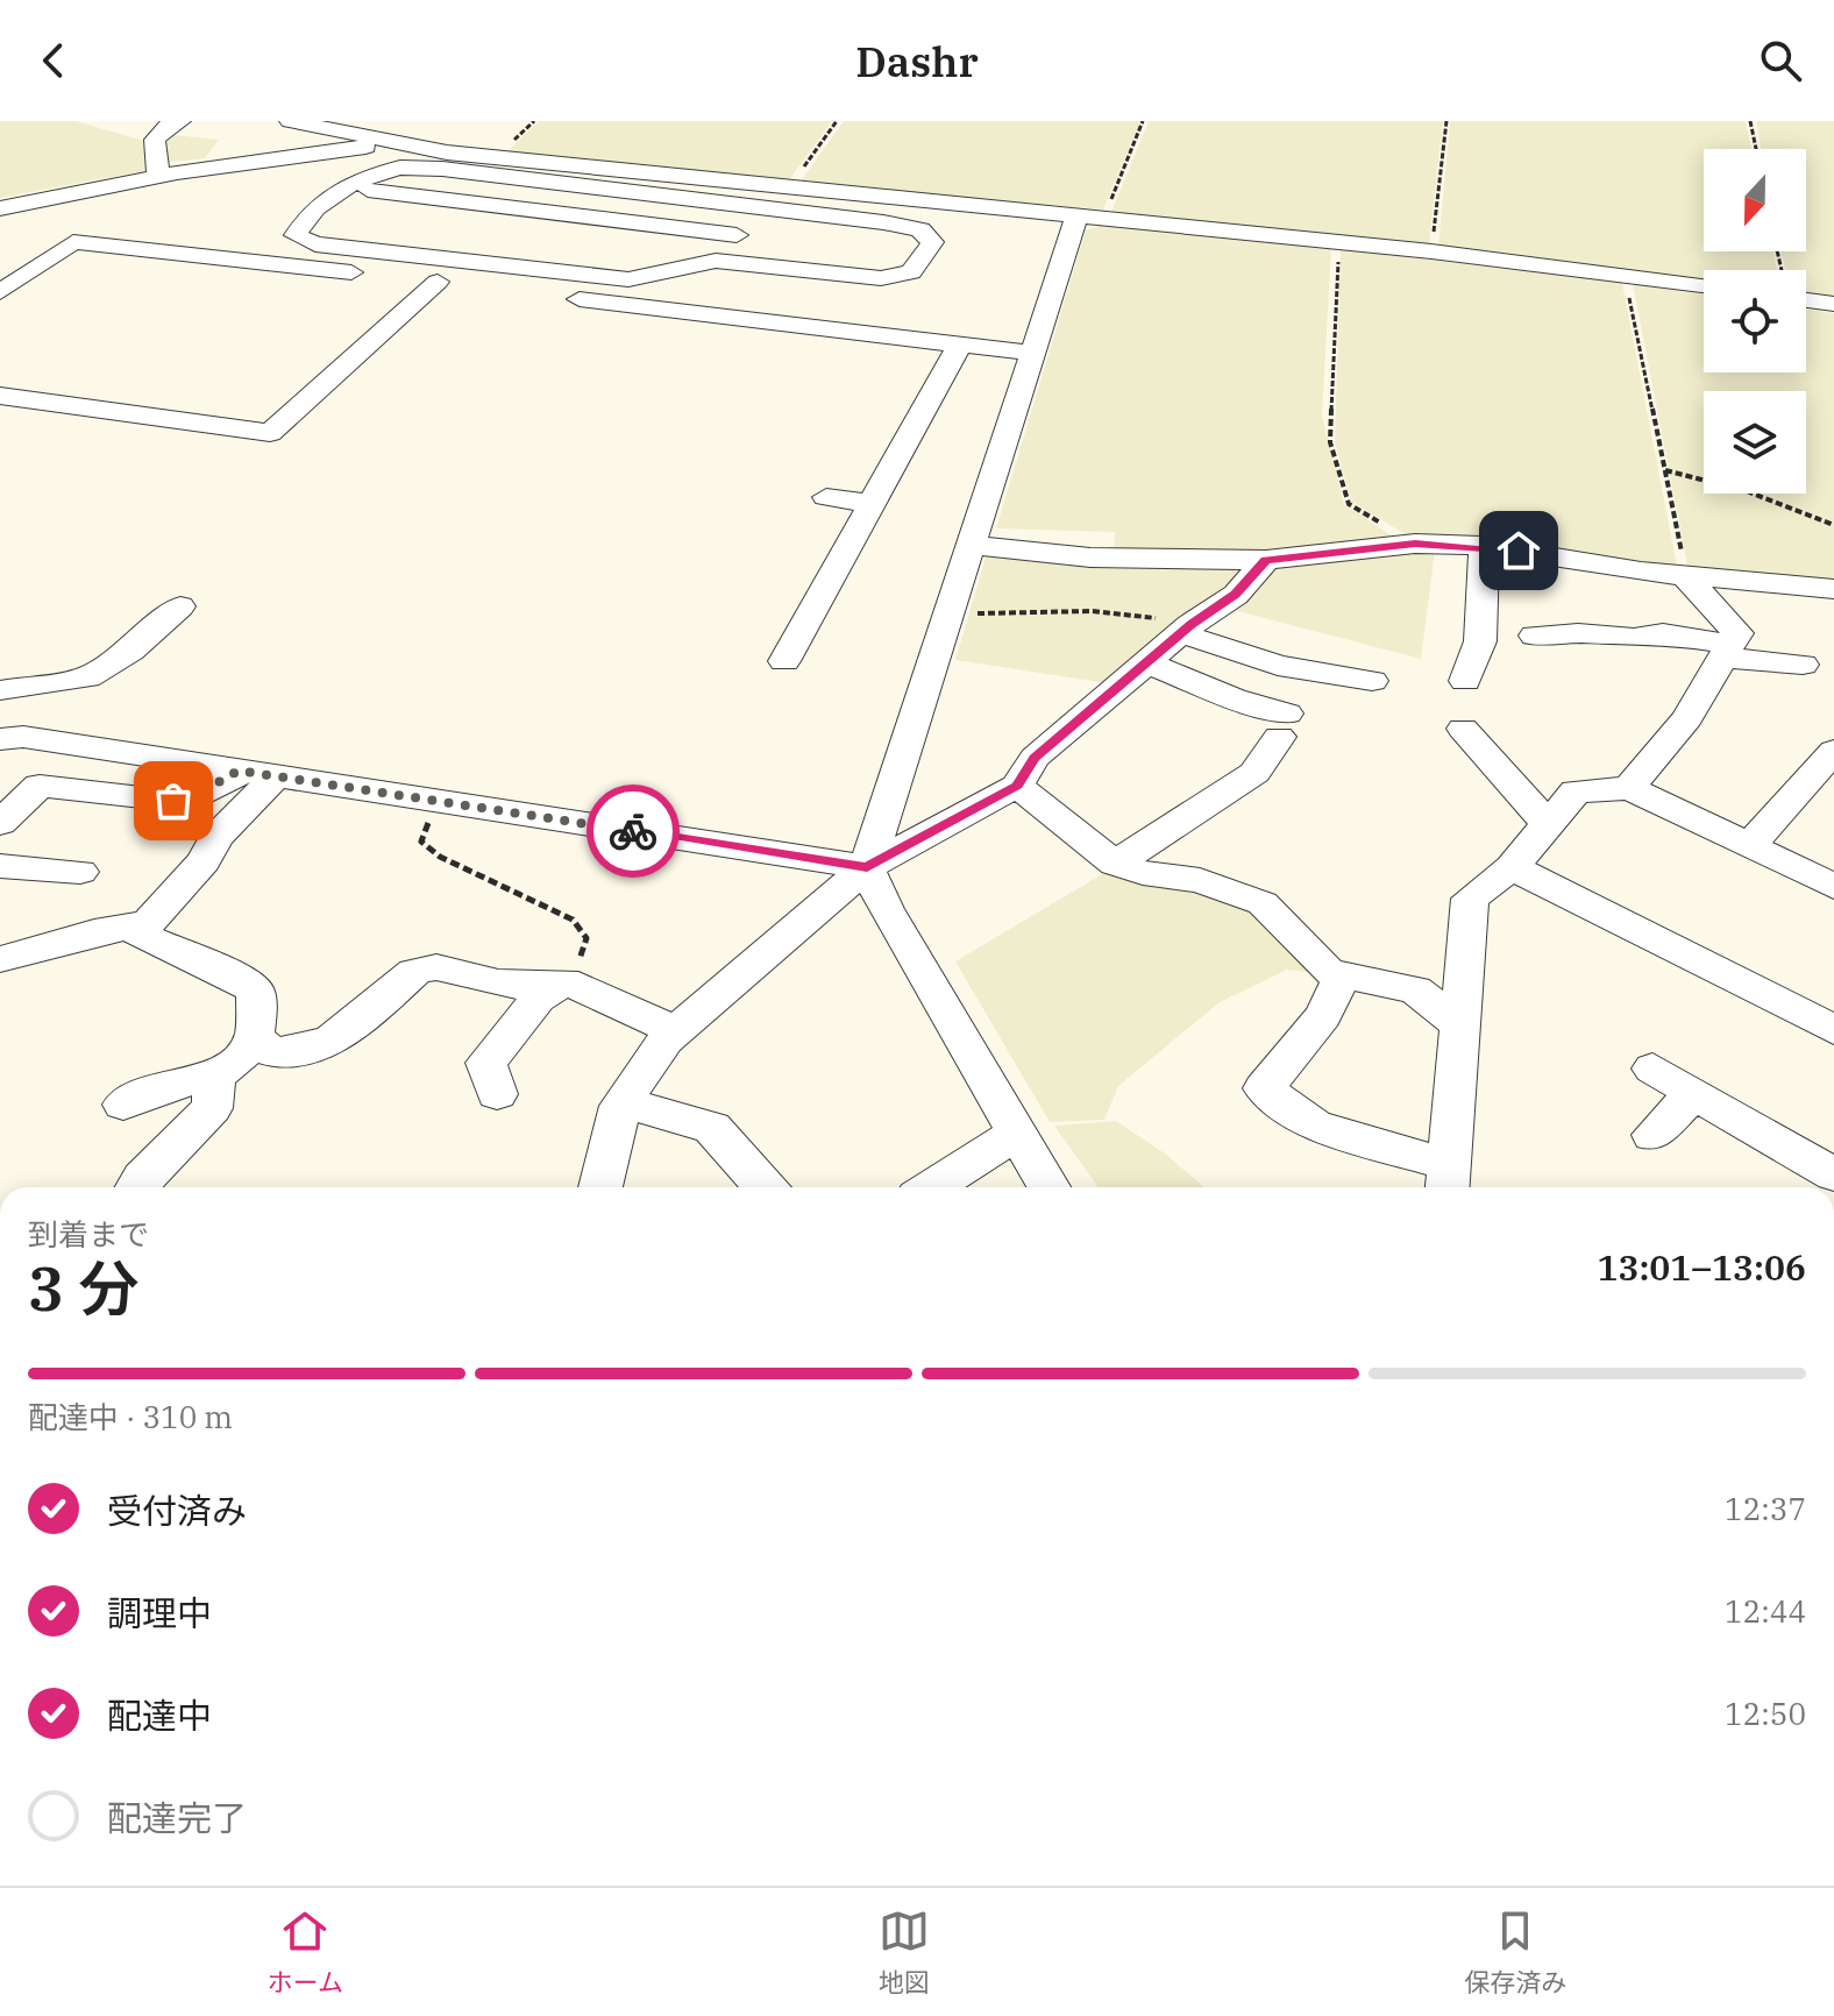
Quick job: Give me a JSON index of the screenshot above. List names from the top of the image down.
{
  "north": "bottom",
  "page": {
    "header": "Dashr",
    "heading": ["3 分", "到着まで", "13:01–13:06"],
    "bar": "配達中 · 310 m",
    "list": [
      ["受付済み", "12:37"],
      ["調理中", "12:44"],
      ["配達中", "12:50"],
      "配達完了"
    ],
    "tabs": ["ホーム", "地図", "保存済み"]
  }
}
